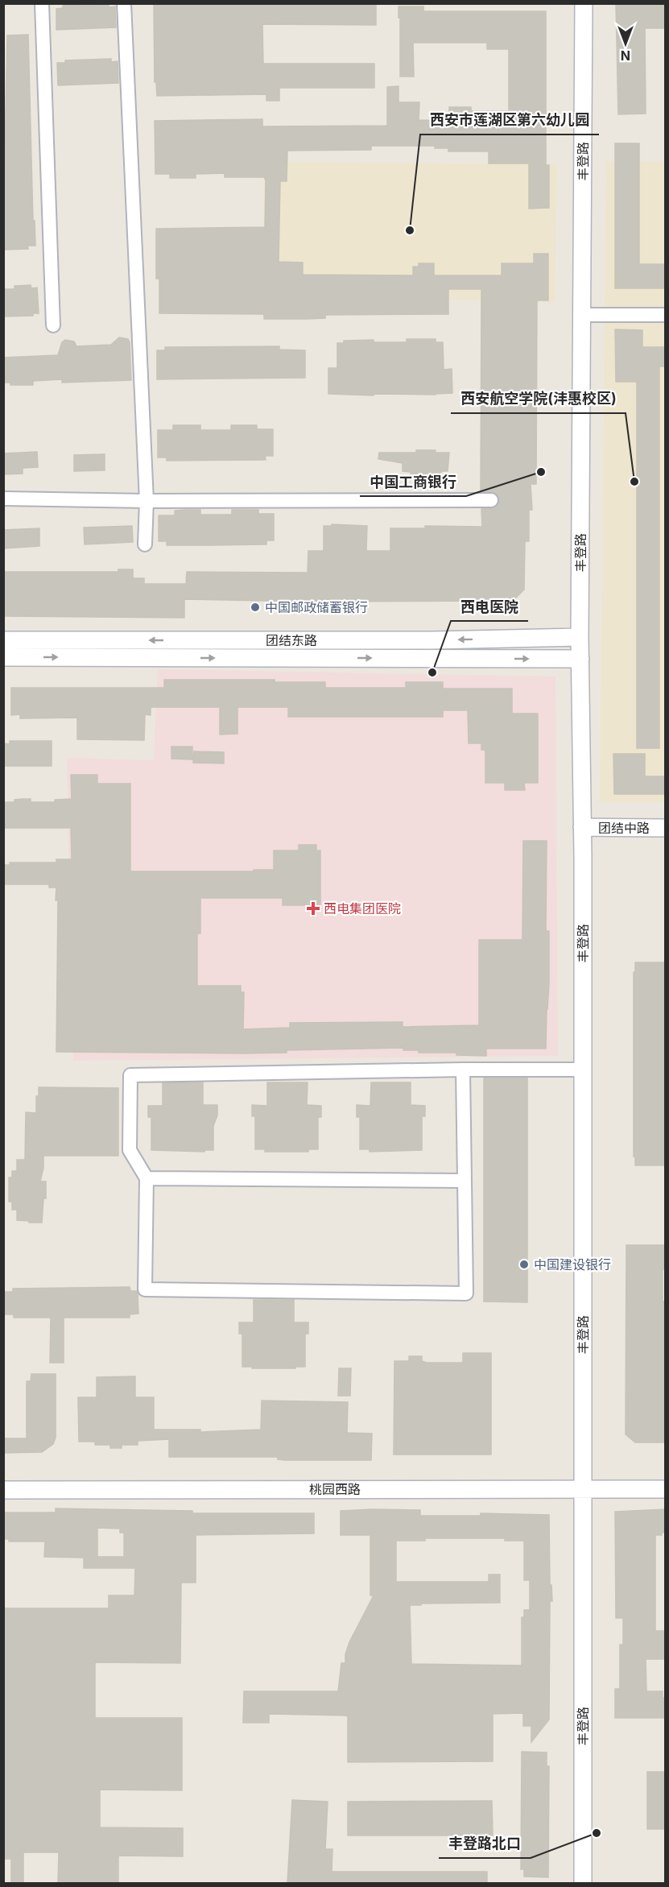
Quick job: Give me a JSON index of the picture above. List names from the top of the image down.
{
  "streets": {
    "street": [
      "丰登路",
      "团结东路",
      "团结中路",
      "桃园西路"
    ]
  },
  "crossings": [
    ["丰登路", "团结东路"],
    ["丰登路", "团结中路"],
    ["丰登路", "桃园西路"]
  ],
  "places": {
    "other": [
      "西安市莲湖区第六幼儿园",
      "中国工商银行",
      "西安航空学院(沣惠校区)",
      "中国邮政储蓄银行",
      "西电医院",
      "中国建设银行",
      "丰登路北口"
    ],
    "health": ["西电集团医院"]
  },
  "north": "bottom"
}
